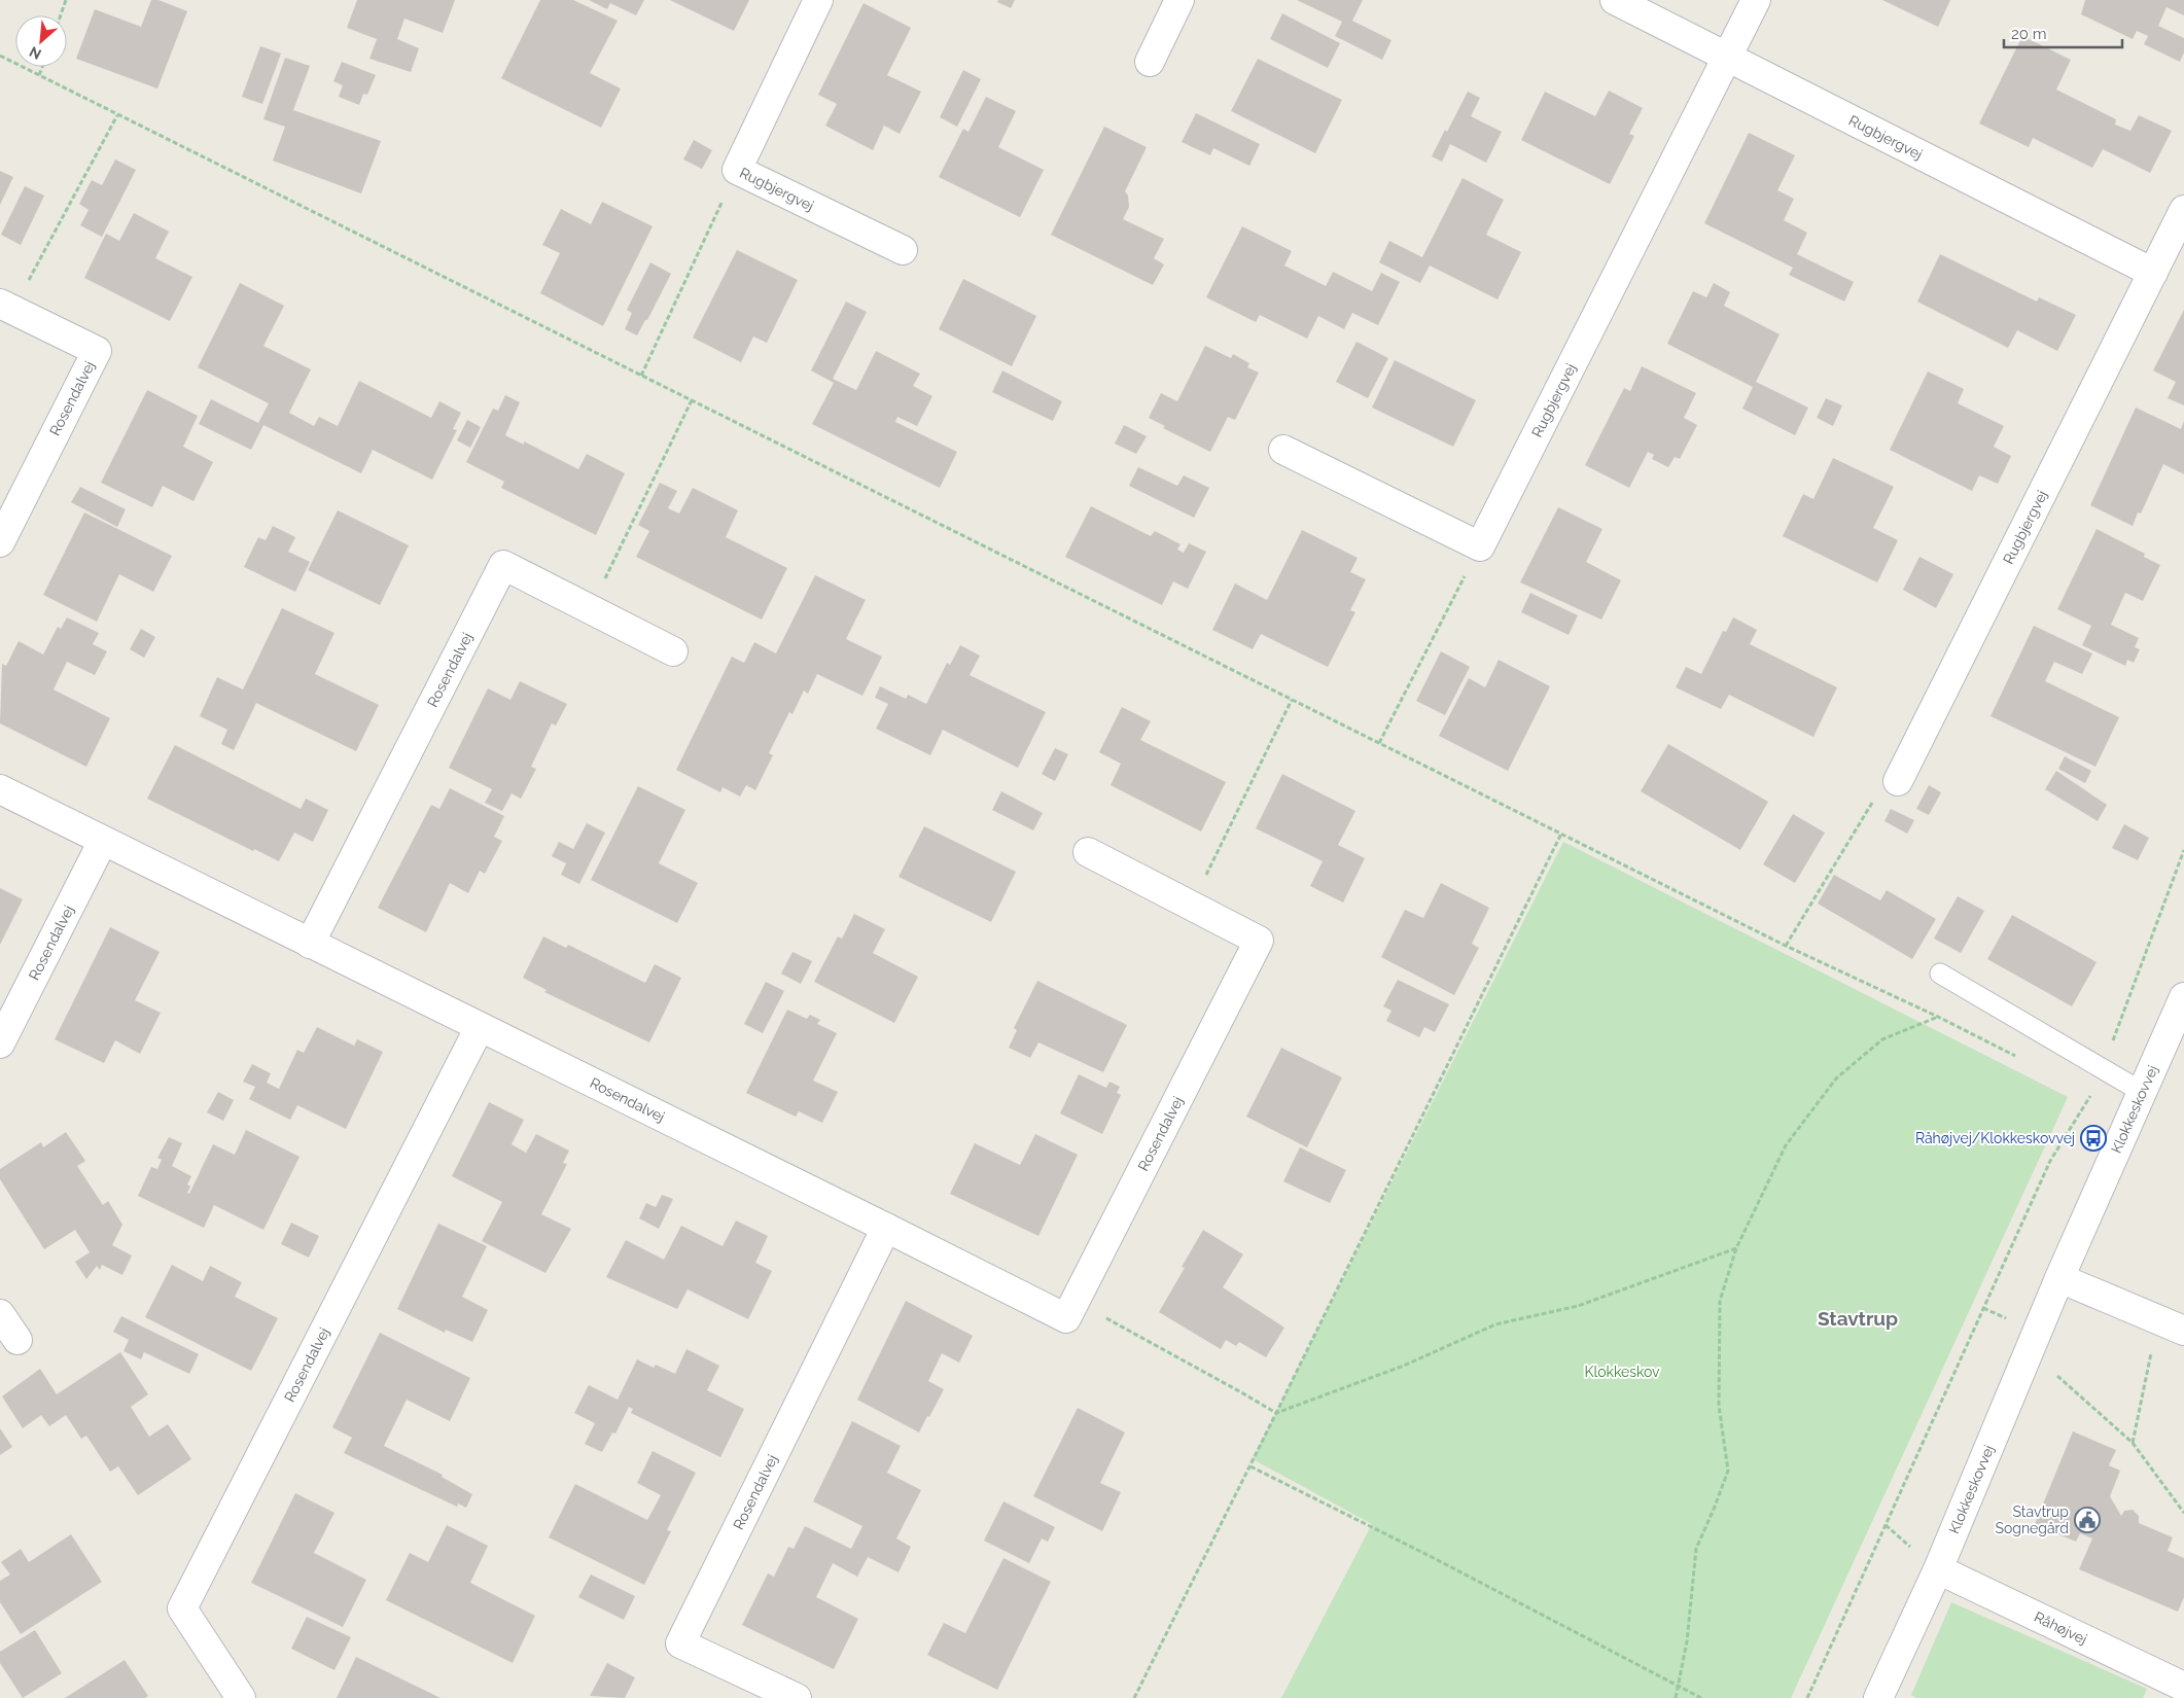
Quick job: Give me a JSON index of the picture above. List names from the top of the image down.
{
  "streets": {
    "street": [
      "Rugbjergvej",
      "Rosendalvej",
      "Klokkeskovvej",
      "Råhøjvej"
    ]
  },
  "crossings": [
    ["Klokkeskovvej", "Råhøjvej"]
  ],
  "districts": ["Stavtrup"],
  "parks": ["Klokkeskov"],
  "places": {
    "bus stop": ["Råhøjvej/Klokkeskovvej"],
    "public building": ["Stavtrup Sognegård"]
  },
  "scale_bar": "20 m",
  "north": "bottom left"
}
